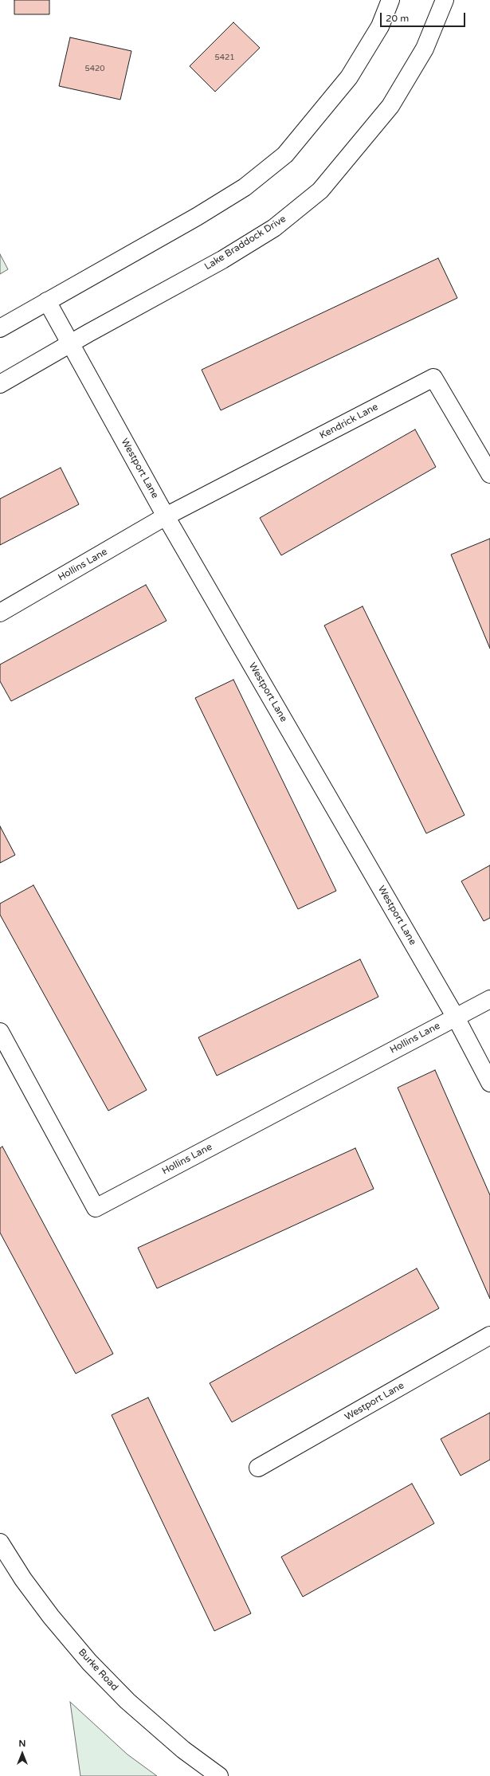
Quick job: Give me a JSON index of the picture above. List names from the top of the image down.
{
  "streets": {
    "street": [
      "Lake Braddock Drive",
      "Kendrick Lane",
      "Westport Lane",
      "Hollins Lane",
      "Burke Road"
    ]
  },
  "crossings": [
    ["Lake Braddock Drive", "Westport Lane"],
    ["Kendrick Lane", "Westport Lane"],
    ["Kendrick Lane", "Hollins Lane"],
    ["Westport Lane", "Hollins Lane"]
  ],
  "house_numbers": ["5421", "5420"],
  "scale_bar": "20 m",
  "north": "top"
}
